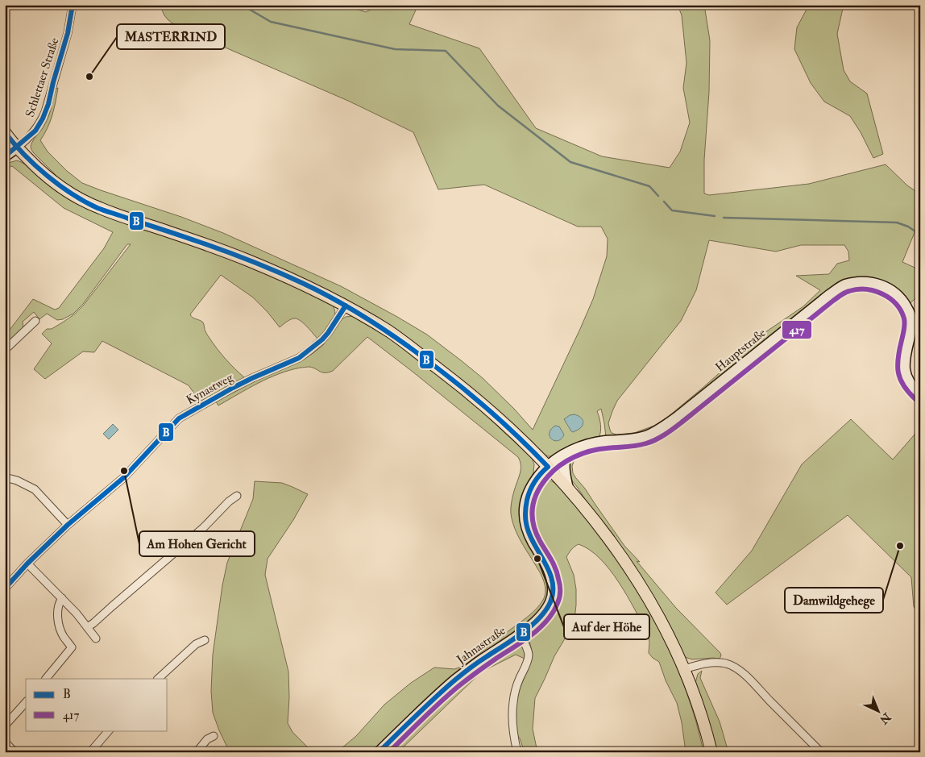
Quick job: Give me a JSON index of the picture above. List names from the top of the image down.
{
  "streets": {
    "street": [
      "Schlettaer Straße",
      "Hauptstraße",
      "Kynastweg",
      "Jahnastraße"
    ]
  },
  "crossings": [
    ["Hauptstraße", "Jahnastraße"]
  ],
  "places": [
    "MASTERRIND",
    "Am Hohen Gericht",
    "Damwildgehege",
    "Auf der Höhe"
  ],
  "lines": ["transit line B", "transit line 417"],
  "legend": ["B", "417"],
  "north": "bottom right"
}
